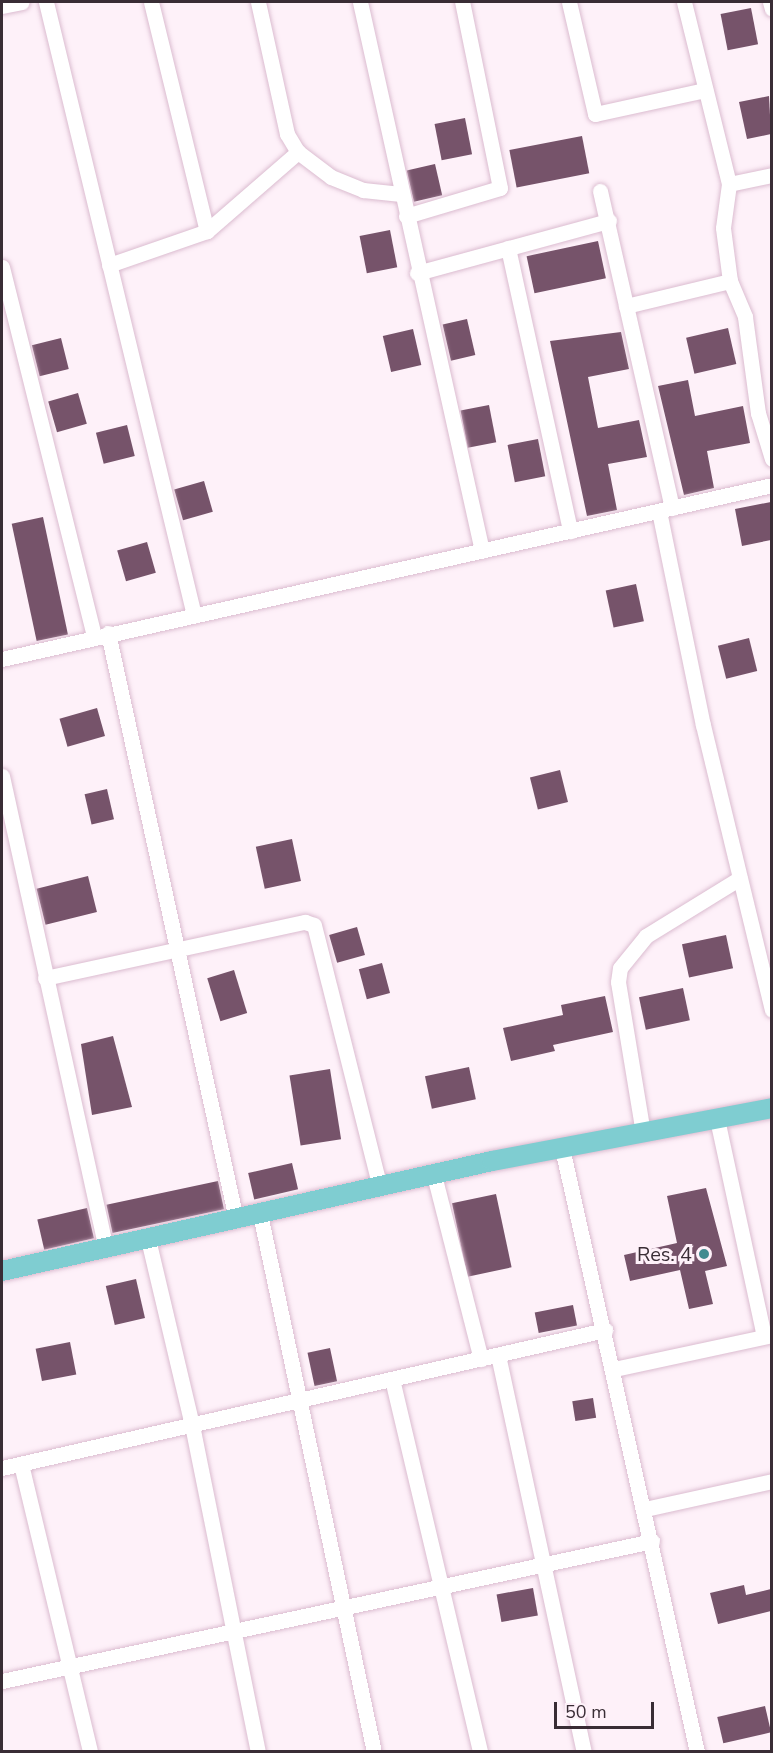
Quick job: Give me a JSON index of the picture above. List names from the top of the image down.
{
  "places": ["Res. 4"],
  "scale_bar": "50 m"
}
